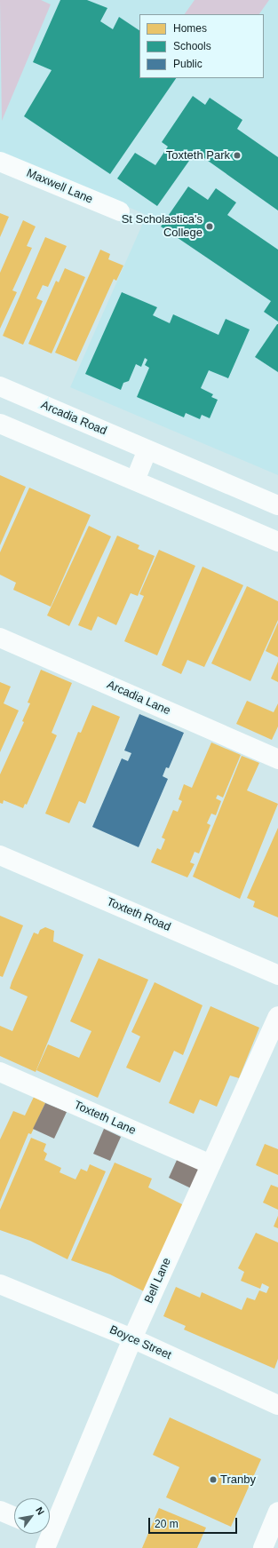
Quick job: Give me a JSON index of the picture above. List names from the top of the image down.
{
  "streets": {
    "street": [
      "Maxwell Lane",
      "Arcadia Road",
      "Arcadia Lane",
      "Toxteth Road",
      "Toxteth Lane",
      "Bell Lane",
      "Boyce Street"
    ]
  },
  "crossings": [
    ["Toxteth Lane", "Bell Lane"],
    ["Bell Lane", "Boyce Street"]
  ],
  "places": ["Toxteth Park", "St Scholastica's College", "Tranby"],
  "legend": ["Homes", "Schools", "Public"],
  "scale_bar": "20 m",
  "north": "top right"
}
